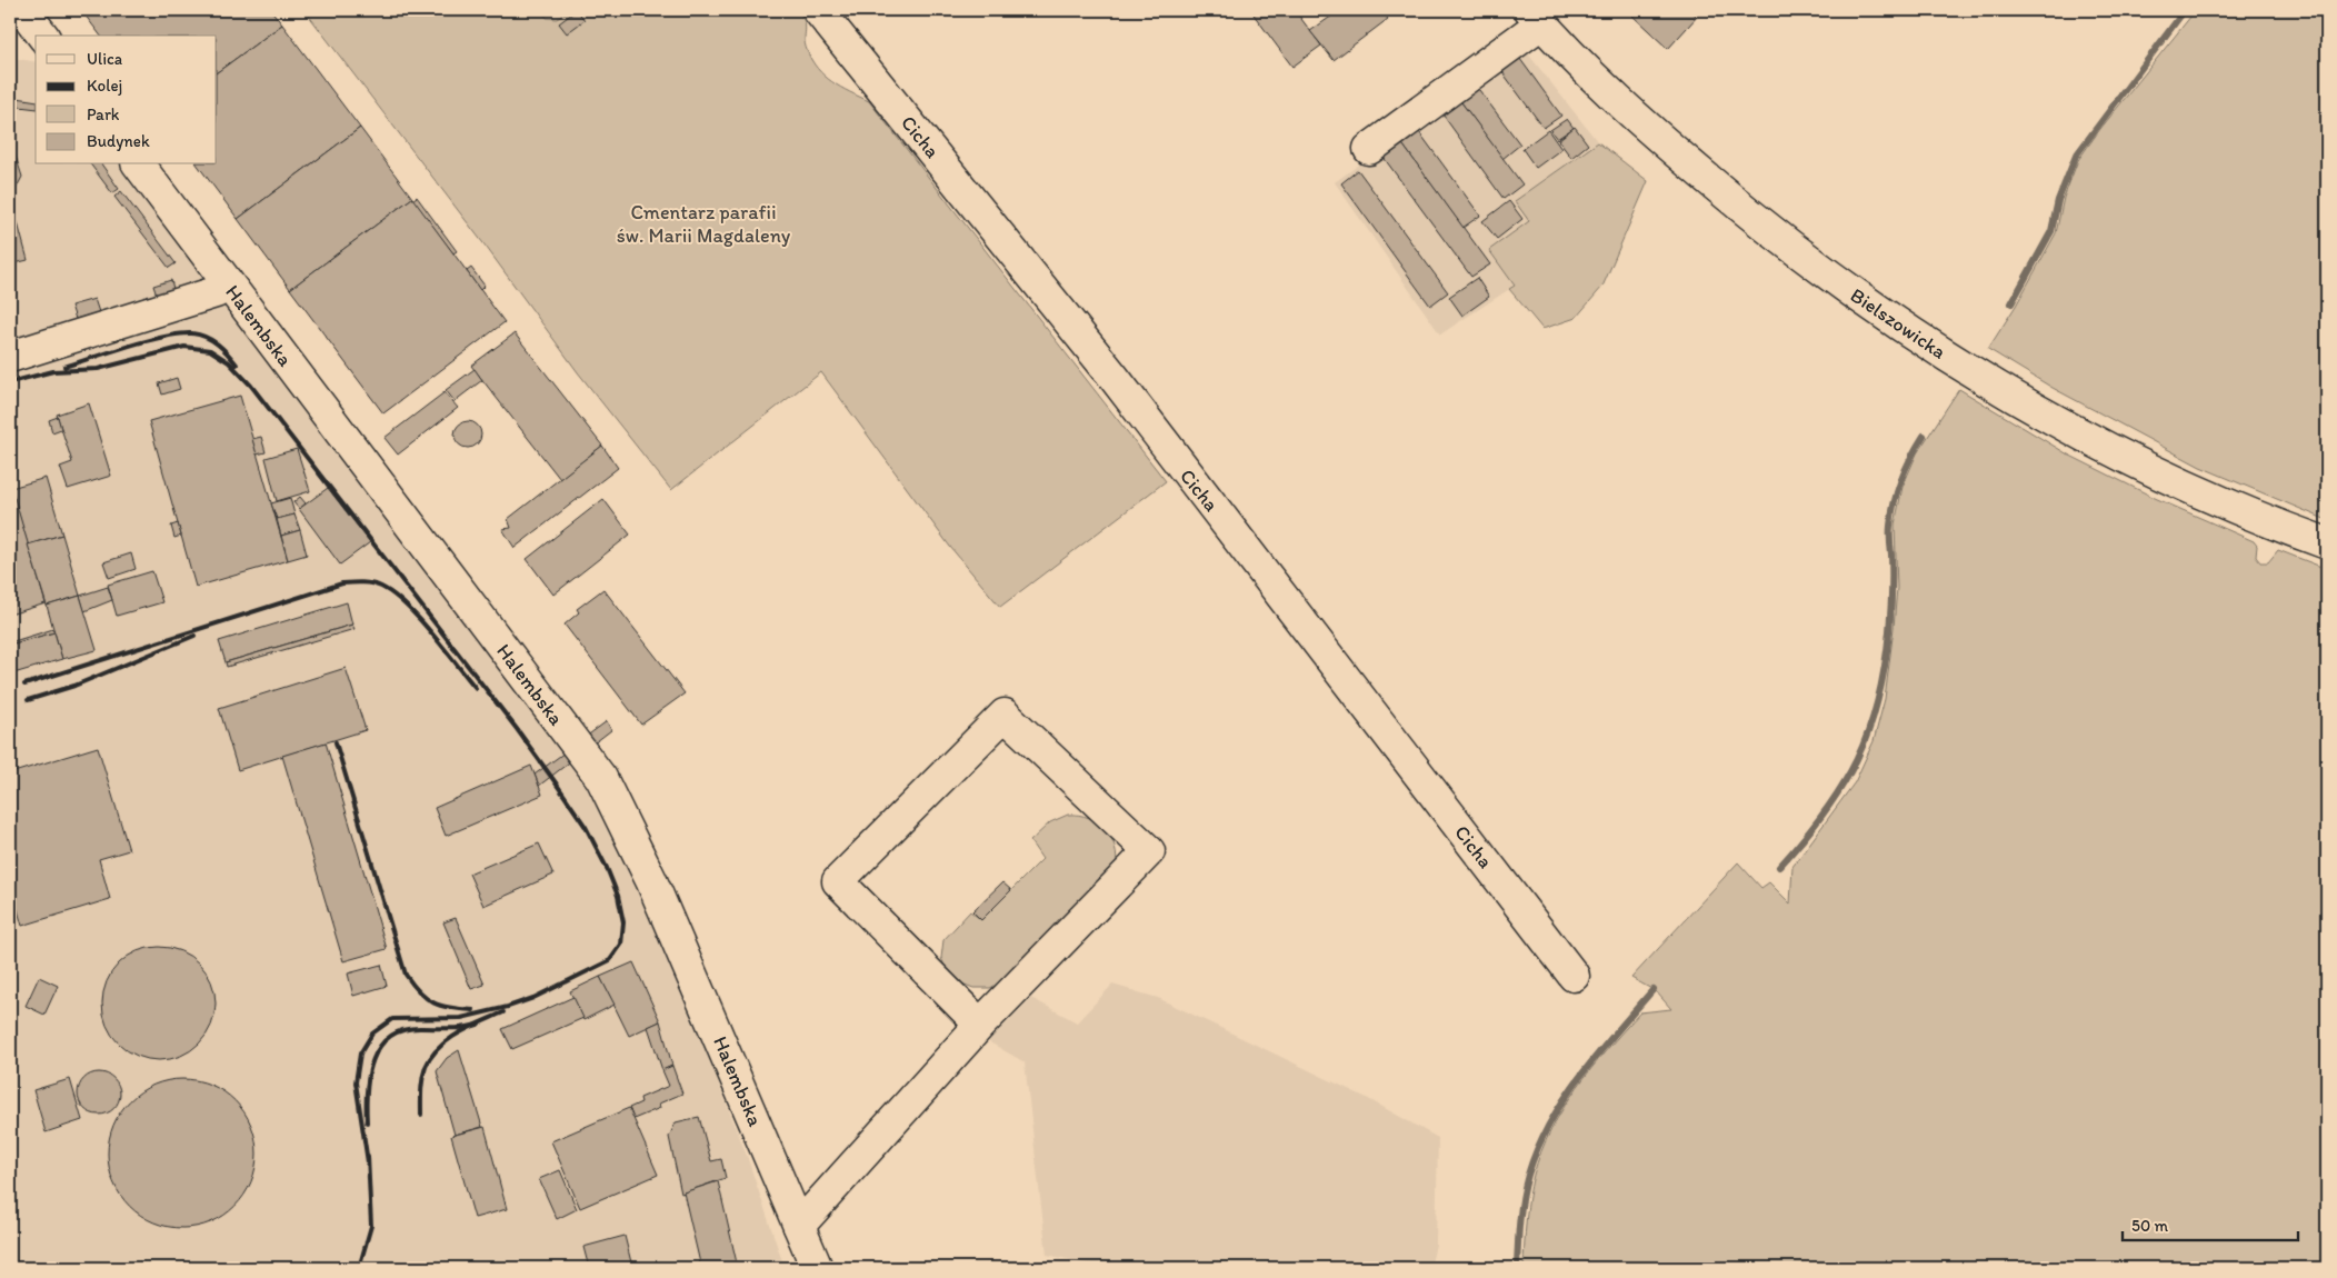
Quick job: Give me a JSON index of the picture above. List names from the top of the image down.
{
  "streets": {
    "street": ["Cicha", "Bielszowicka", "Halembska"]
  },
  "parks": ["Cmentarz parafii św. Marii Magdaleny"],
  "legend": [
    "Ulica",
    "Kolej",
    "Park",
    "Budynek"
  ],
  "scale_bar": "50 m"
}
